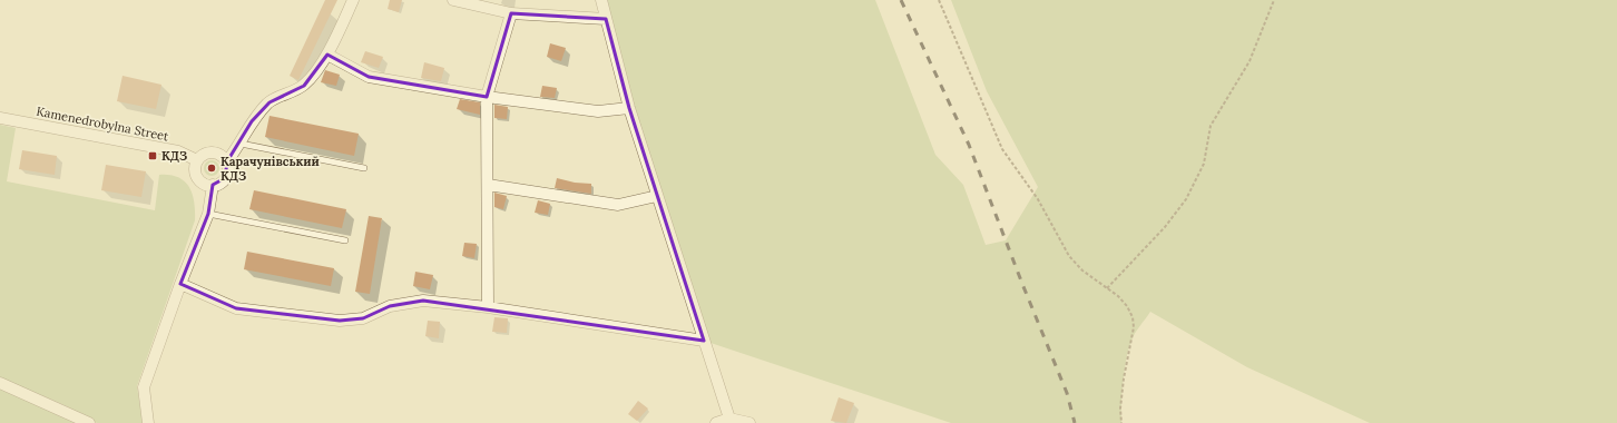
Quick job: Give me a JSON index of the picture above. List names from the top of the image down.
{
  "streets": {
    "street": ["Kamenedrobylna Street"]
  },
  "places": {
    "transit": ["КДЗ"],
    "other": ["Карачунівський КДЗ"]
  }
}
